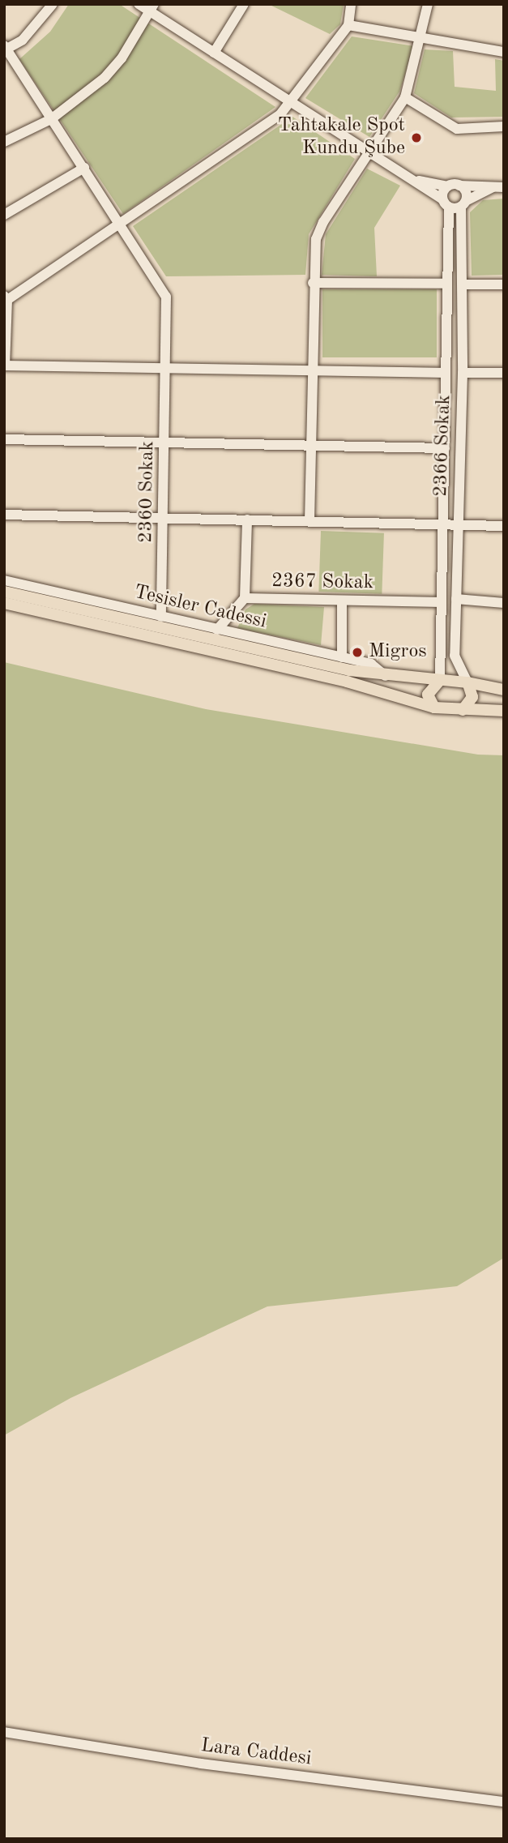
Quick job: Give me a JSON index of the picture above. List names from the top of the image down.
{
  "streets": {
    "street": [
      "2366 Sokak",
      "2360 Sokak",
      "2367 Sokak",
      "Tesisler Cadessi",
      "Lara Caddesi"
    ]
  },
  "crossings": [
    ["2366 Sokak", "2367 Sokak"],
    ["2360 Sokak", "Tesisler Cadessi"],
    ["2367 Sokak", "Tesisler Cadessi"]
  ],
  "places": ["Tahtakale Spot Kundu Şube", "Migros"]
}
